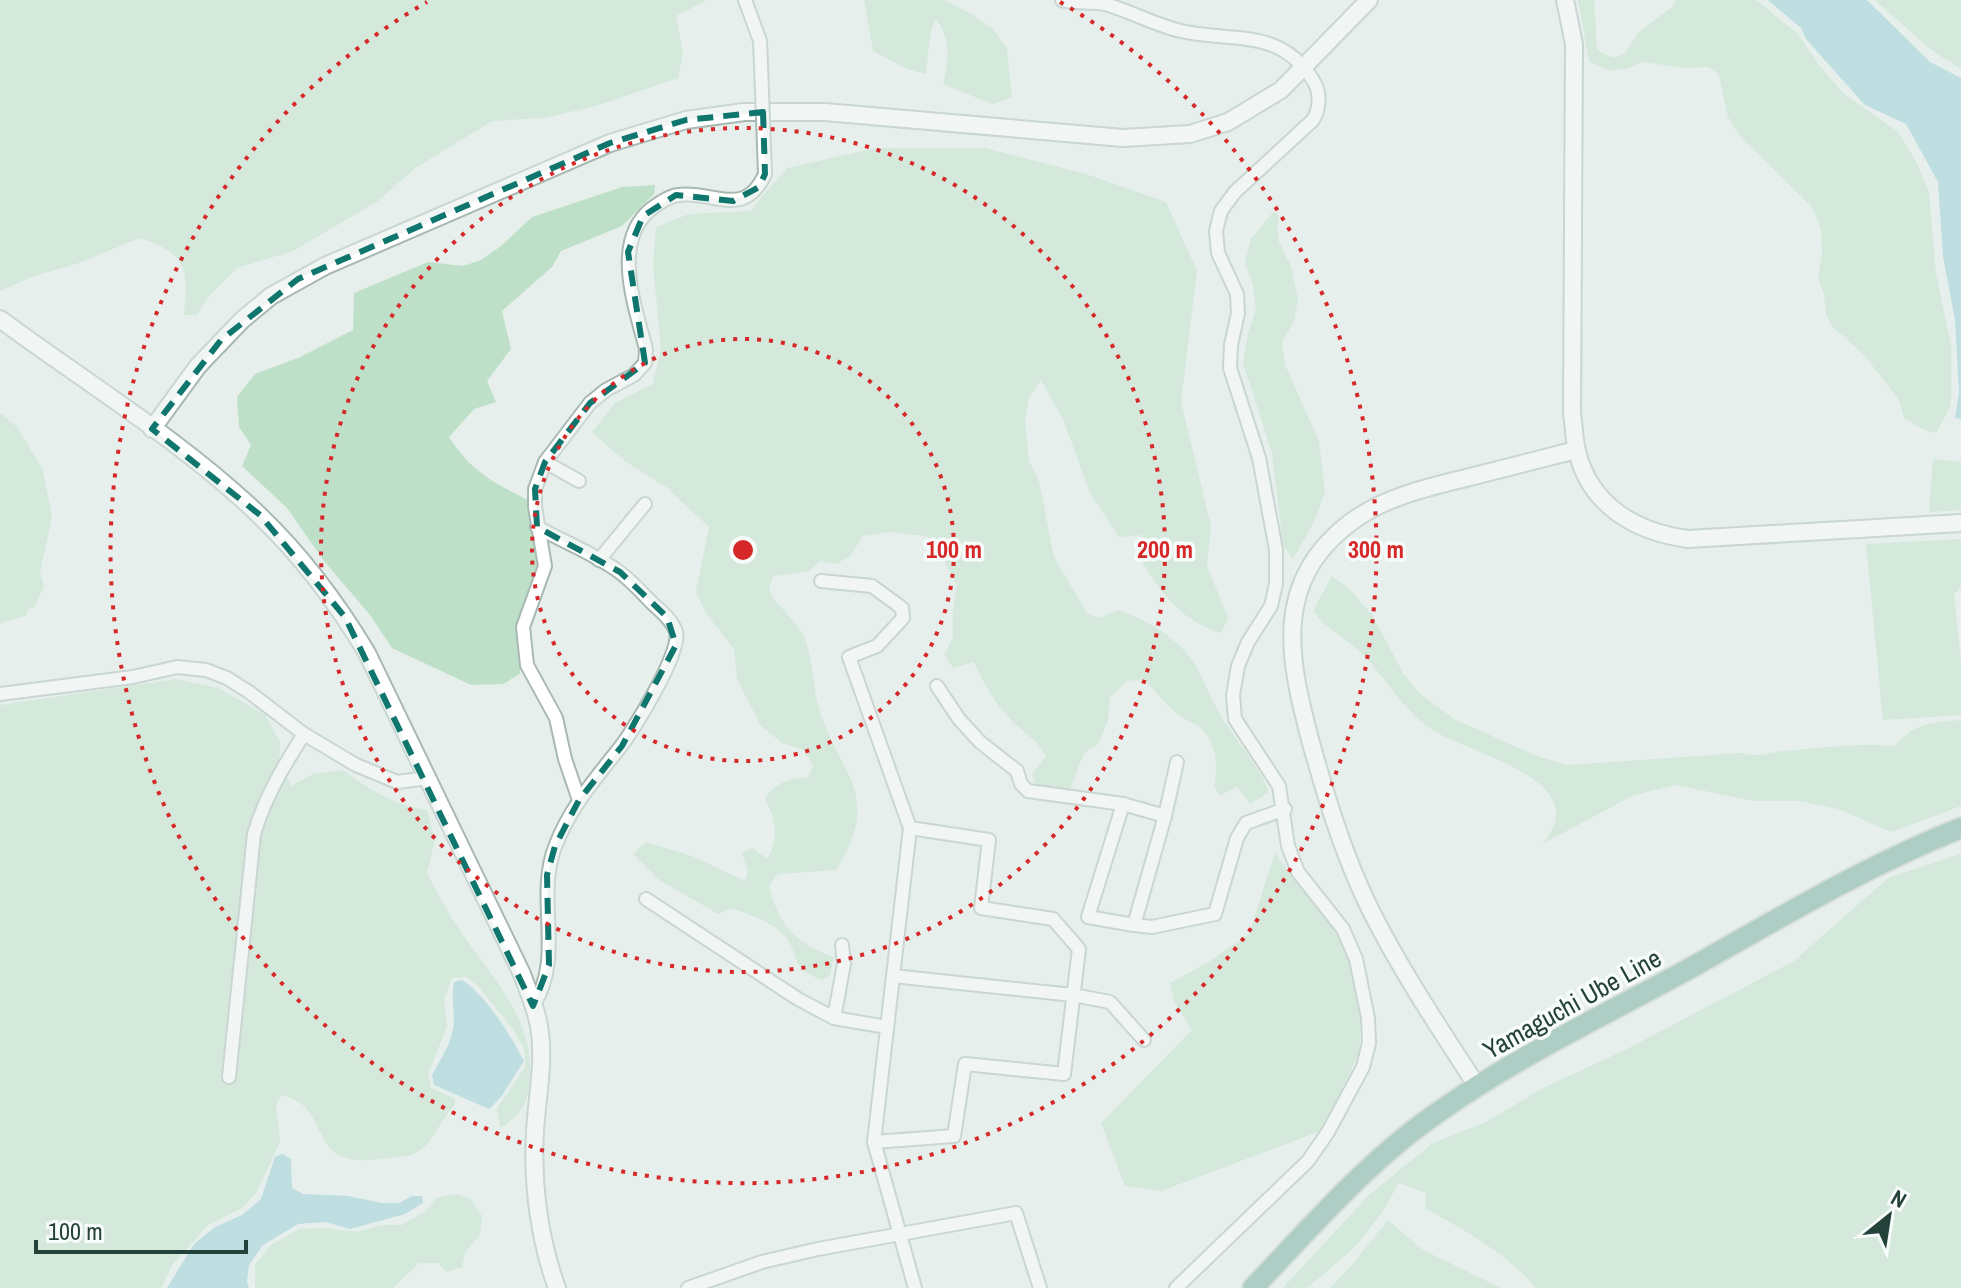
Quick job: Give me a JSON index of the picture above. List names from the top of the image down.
{
  "streets": {
    "main road": ["Yamaguchi Ube Line"]
  },
  "scale_bar": "100 m",
  "north": "top right",
  "rings": ["100 m", "200 m", "300 m"]
}
